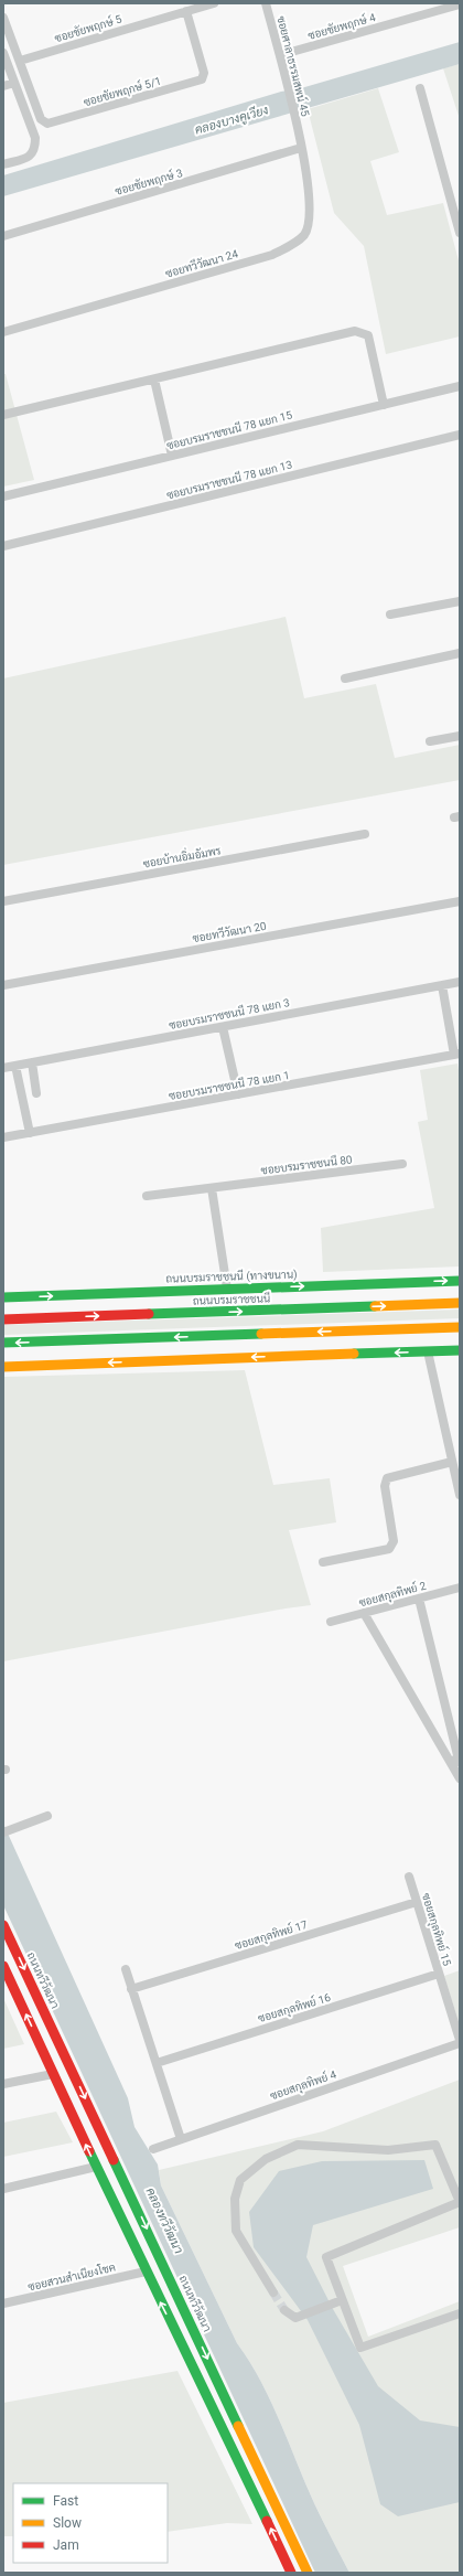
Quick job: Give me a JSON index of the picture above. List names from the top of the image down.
{
  "streets": {
    "main road": ["ถนนบรมราชชนนี (ทางขนาน)", "ถนนบรมราชชนนี", "ถนนทวีวัฒนา"],
    "street": [
      "ซอยชัยพฤกษ์ 4",
      "ซอยชัยพฤกษ์ 5",
      "ซอยศาลาธรรมสพน์ 45",
      "ซอยชัยพฤกษ์ 5/1",
      "ซอยชัยพฤกษ์ 3",
      "ซอยทวีวัฒนา 24",
      "ซอยบรมราชชนนี 78 แยก 15",
      "ซอยบรมราชชนนี 78 แยก 13",
      "ซอยบ้านอิ่มอัมพร",
      "ซอยทวีวัฒนา 20",
      "ซอยบรมราชชนนี 78 แยก 3",
      "ซอยบรมราชชนนี 78 แยก 1",
      "ซอยบรมราชชนนี 80",
      "ซอยสกุลทิพย์ 2",
      "ซอยสกุลทิพย์ 15",
      "ซอยสกุลทิพย์ 17",
      "ซอยสกุลทิพย์ 16",
      "ซอยสกุลทิพย์ 4",
      "ซอยสวนสำเนียงโชค"
    ]
  },
  "crossings": [
    ["ซอยชัยพฤกษ์ 4", "ซอยศาลาธรรมสพน์ 45"],
    ["ซอยชัยพฤกษ์ 5", "ซอยชัยพฤกษ์ 5/1"],
    ["ซอยศาลาธรรมสพน์ 45", "ซอยทวีวัฒนา 24"],
    ["ซอยชัยพฤกษ์ 3", "ซอยทวีวัฒนา 24"],
    ["ซอยสกุลทิพย์ 15", "ซอยสกุลทิพย์ 17"],
    ["ซอยสกุลทิพย์ 15", "ซอยสกุลทิพย์ 16"]
  ],
  "water": ["คลองบางคูเวียง", "คลองทวีวัฒนา"],
  "legend": ["Fast", "Slow", "Jam"]
}
